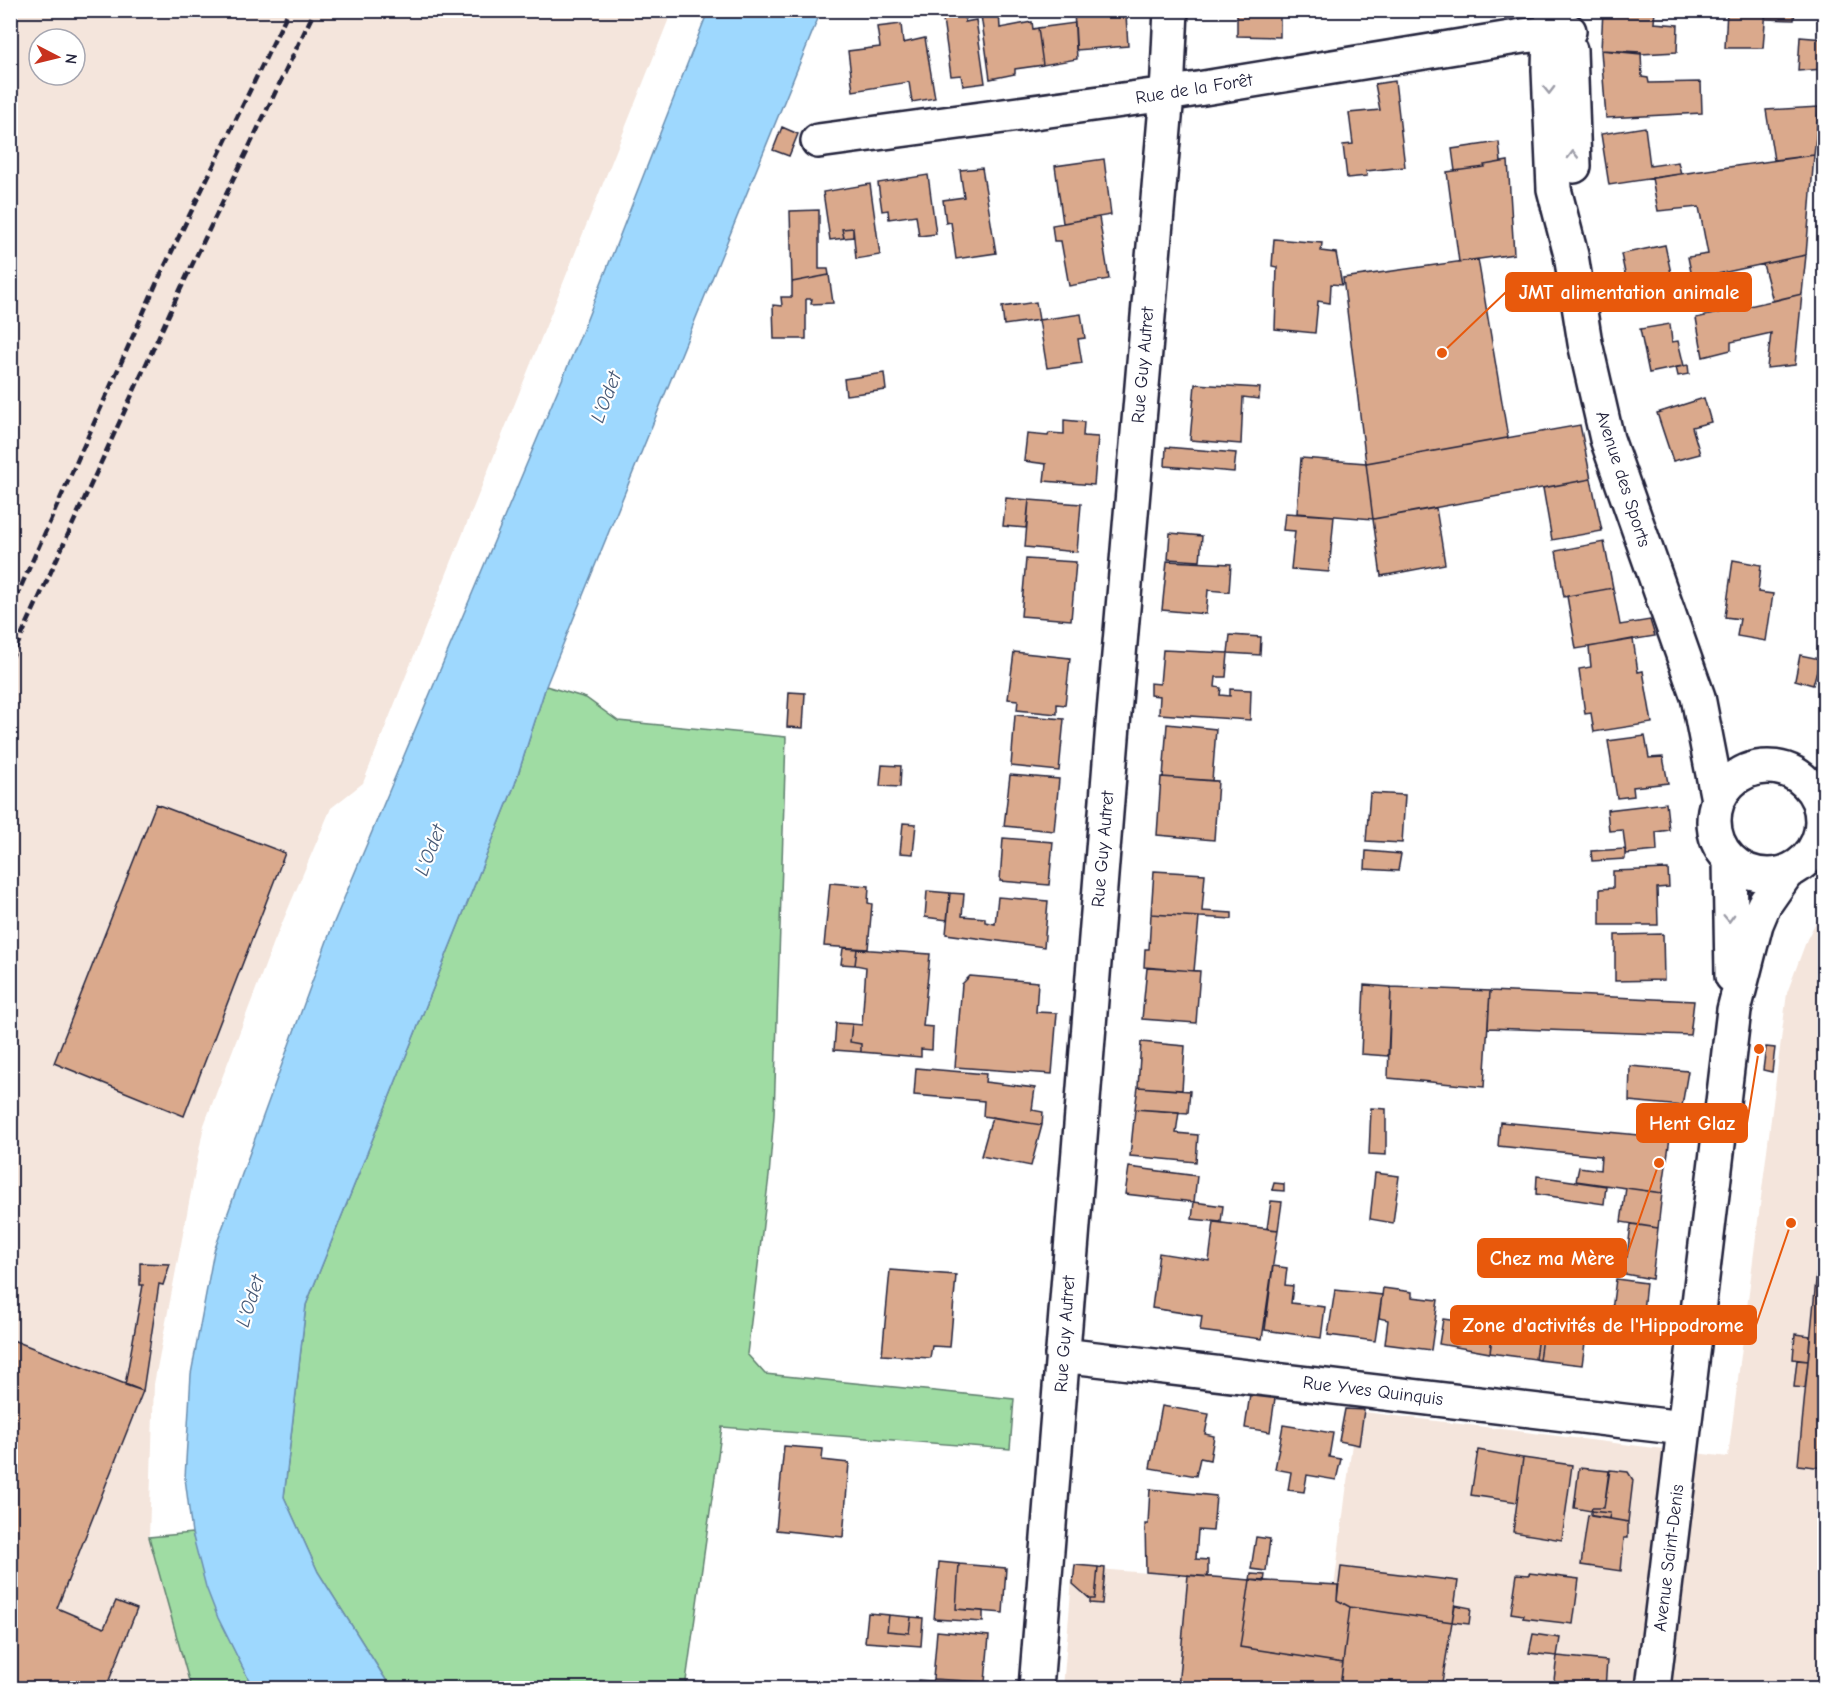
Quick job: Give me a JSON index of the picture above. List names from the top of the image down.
{
  "streets": {
    "street": [
      "Rue de la Forêt",
      "Rue Guy Autret",
      "Avenue des Sports",
      "Rue Yves Quinquis",
      "Avenue Saint-Denis"
    ]
  },
  "crossings": [
    ["Rue de la Forêt", "Rue Guy Autret"],
    ["Rue de la Forêt", "Avenue des Sports"],
    ["Rue Guy Autret", "Rue Yves Quinquis"],
    ["Rue Yves Quinquis", "Avenue Saint-Denis"]
  ],
  "water": ["L'Odet"],
  "places": [
    "JMT alimentation animale",
    "Hent Glaz",
    "Chez ma Mère",
    "Zone d'activités de l'Hippodrome"
  ],
  "north": "right"
}
